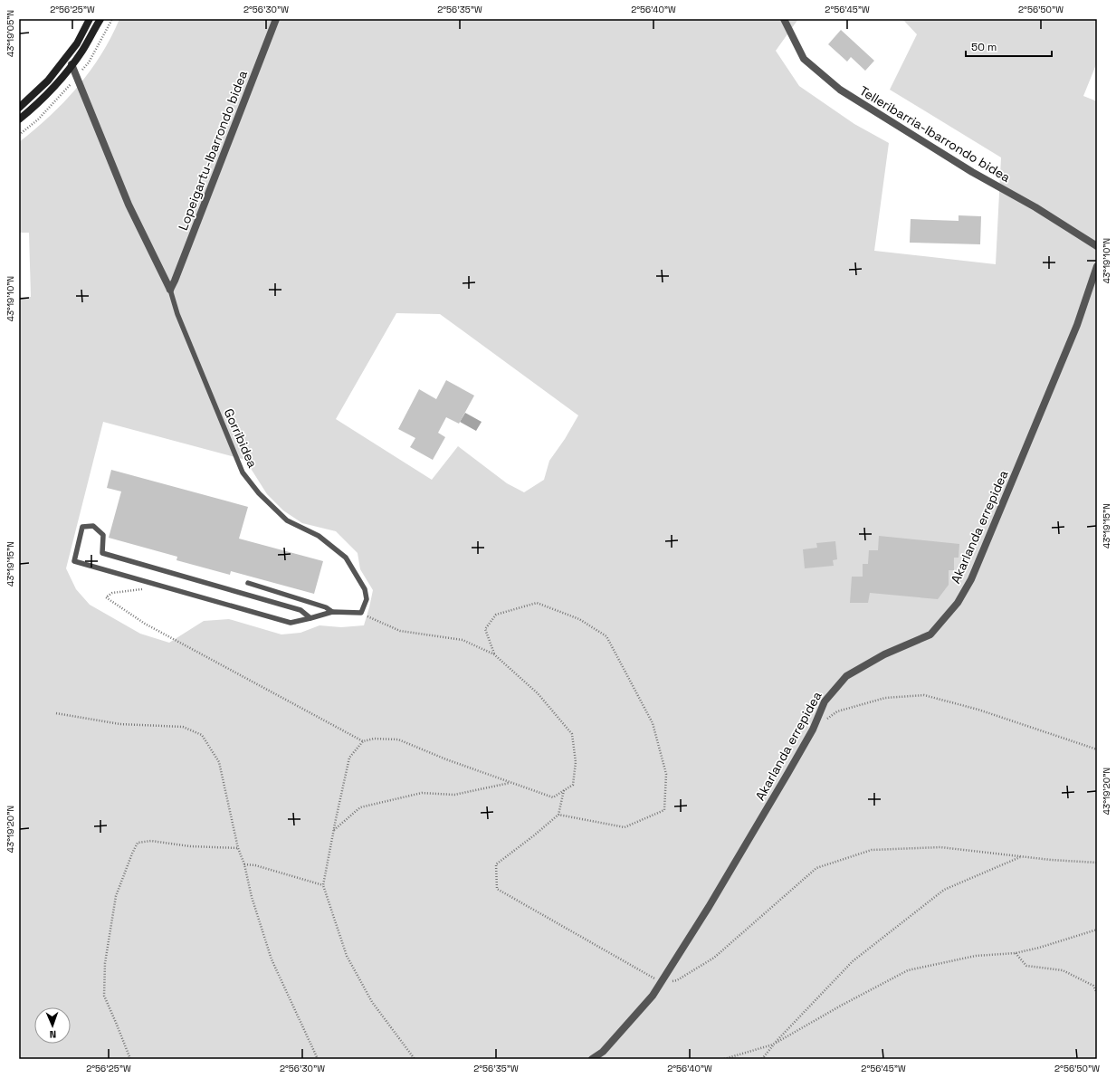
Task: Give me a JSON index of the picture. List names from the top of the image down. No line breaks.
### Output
{"streets":{"street":["Telleribarria-Ibarrondo bidea","Lopeigartu-Ibarrondo bidea","Akarlanda errepidea"],"lane":["Gorribidea"]},"crossings":[["Lopeigartu-Ibarrondo bidea","Gorribidea"]],"scale_bar":"50 m","north":"bottom","coordinates":["2°56'25\"W","2°56'30\"W","2°56'35\"W","2°56'40\"W","2°56'45\"W","2°56'50\"W","43°19'05\"N","43°19'10\"N","43°19'15\"N","43°19'20\"N"]}
